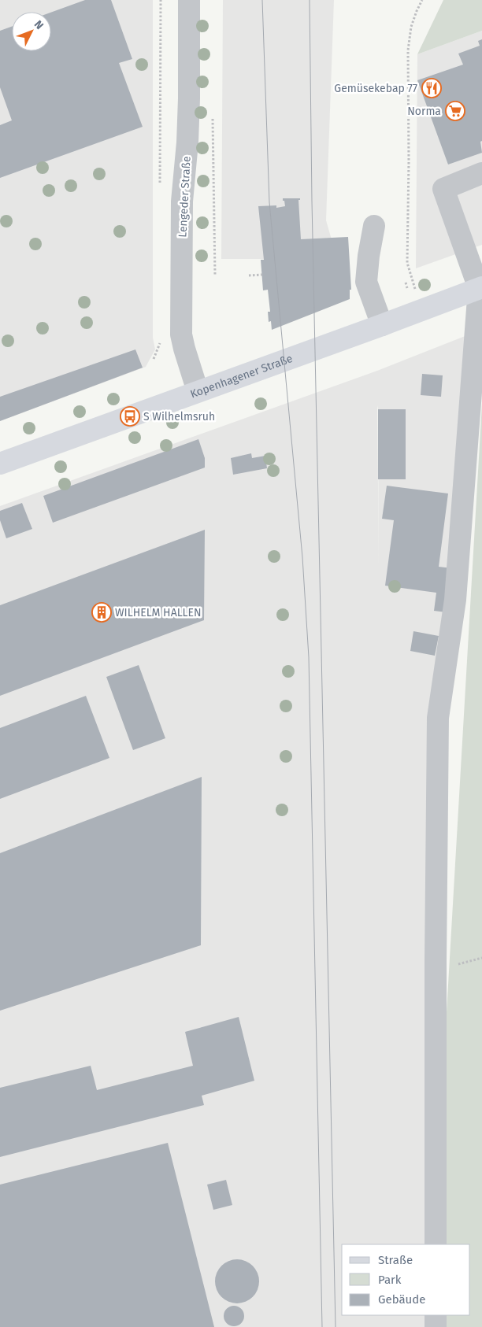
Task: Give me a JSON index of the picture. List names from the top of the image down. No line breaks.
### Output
{"streets":{"main road":["Kopenhagener Straße"],"street":["Lengeder Straße"]},"crossings":[["Lengeder Straße","Kopenhagener Straße"]],"places":{"restaurant":["Gemüsekebap 77"],"supermarket":["Norma"],"bus stop":["S Wilhelmsruh"],"building":["WILHELM HALLEN"]},"legend":["Straße","Park","Gebäude"],"north":"top right"}
